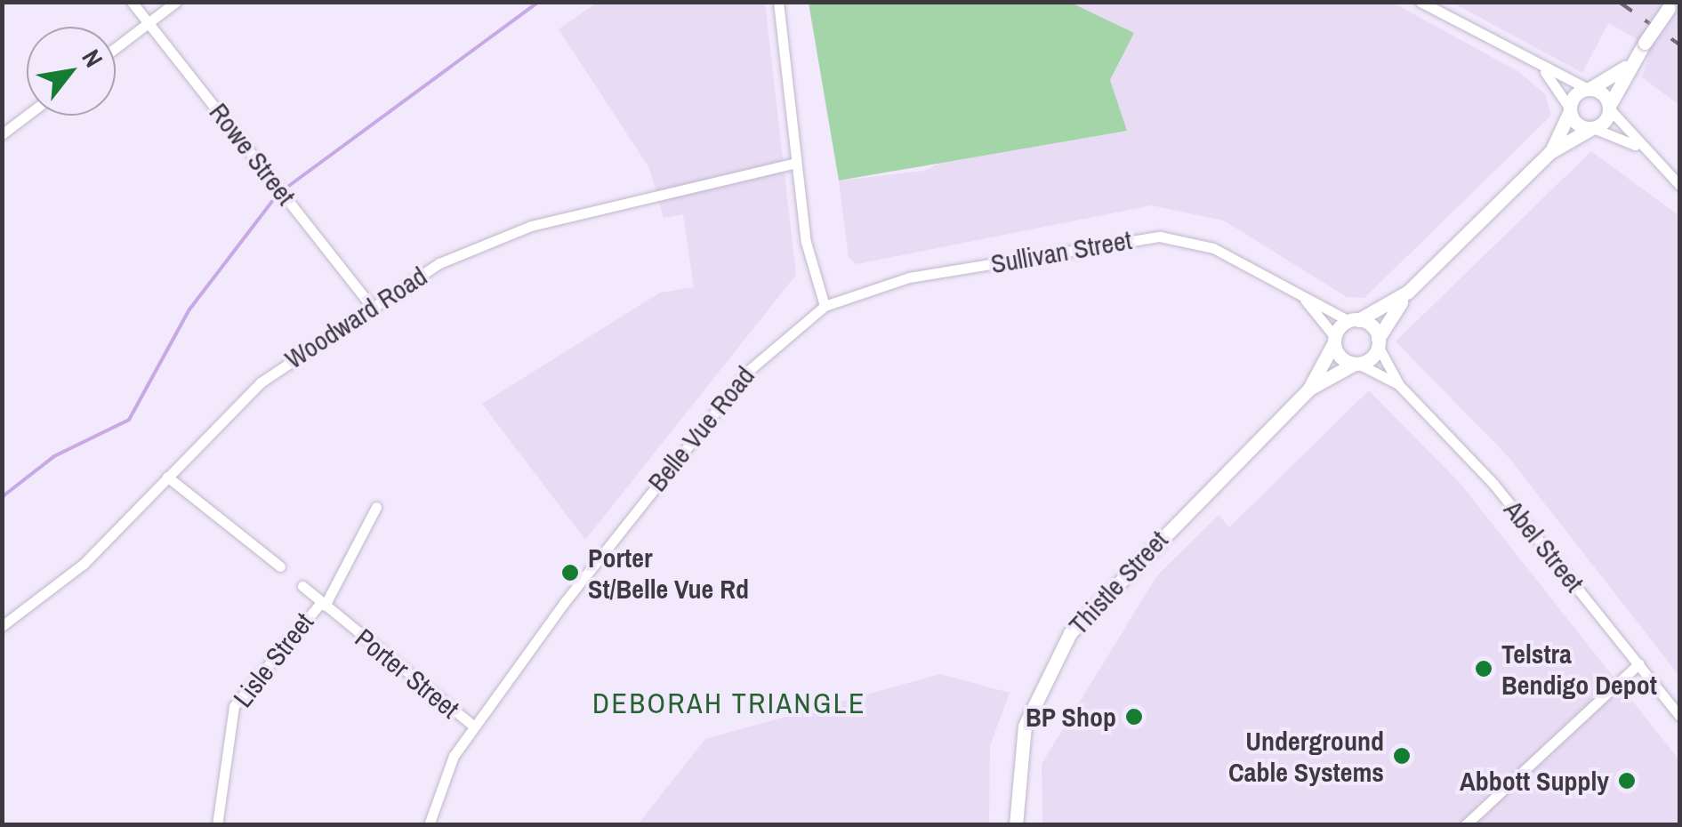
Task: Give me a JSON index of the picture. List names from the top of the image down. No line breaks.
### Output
{"streets":{"street":["Rowe Street","Sullivan Street","Woodward Road","Belle Vue Road","Abel Street","Thistle Street","Lisle Street","Porter Street"]},"crossings":[["Rowe Street","Woodward Road"],["Sullivan Street","Belle Vue Road"],["Sullivan Street","Thistle Street"],["Belle Vue Road","Porter Street"],["Abel Street","Thistle Street"],["Lisle Street","Porter Street"]],"districts":["DEBORAH TRIANGLE"],"places":["Porter St/Belle Vue Rd","Telstra Bendigo Depot","BP Shop","Underground Cable Systems","Abbott Supply"],"north":"top right"}
